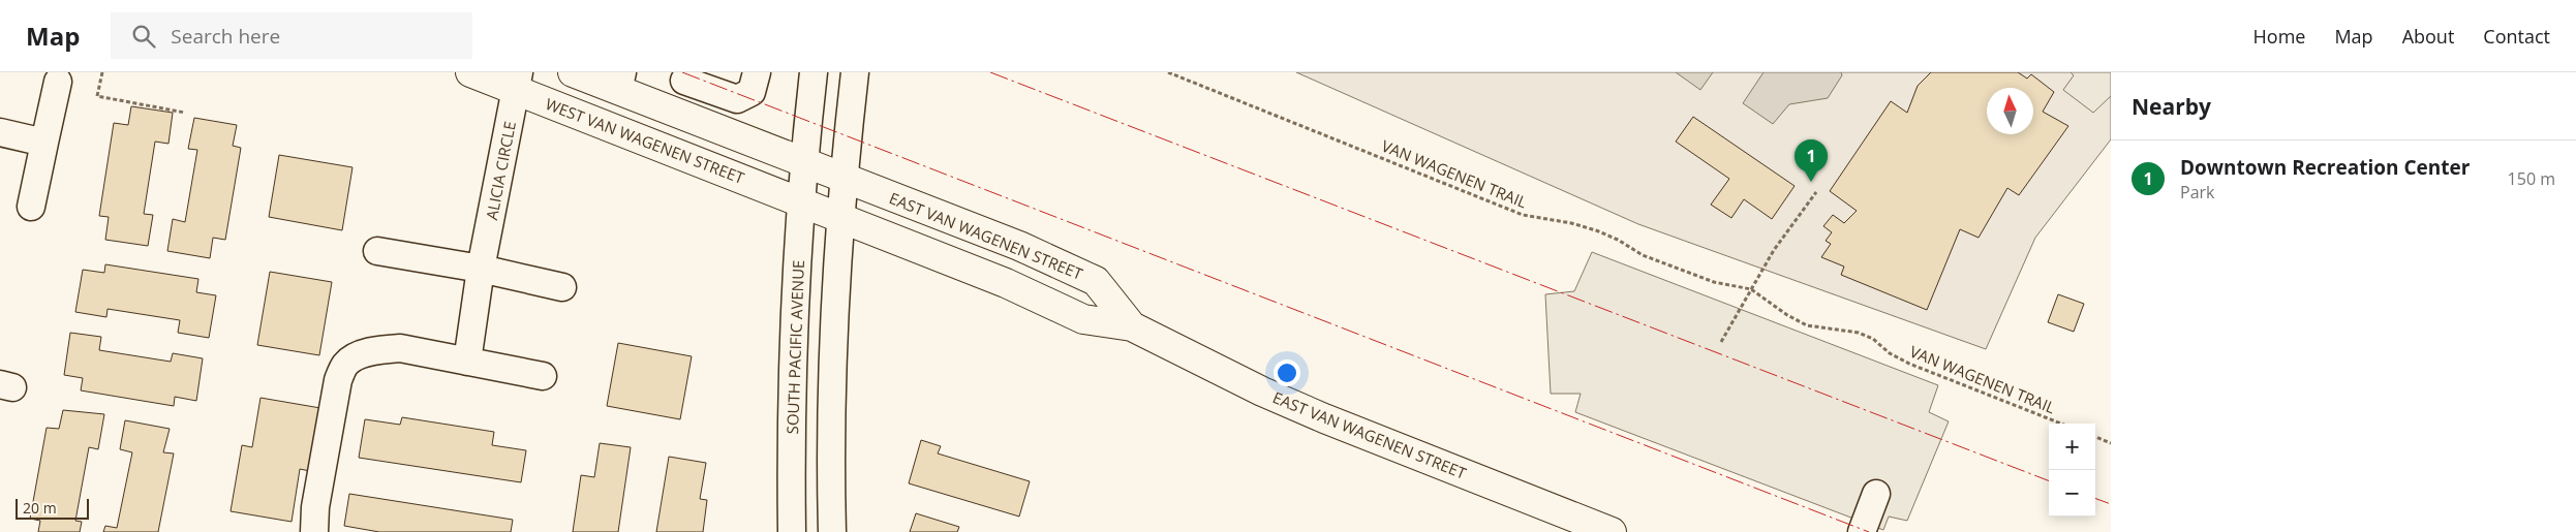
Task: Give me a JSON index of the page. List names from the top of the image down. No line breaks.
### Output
{"streets":{"main road":["WEST VAN WAGENEN STREET","EAST VAN WAGENEN STREET"],"street":["ALICIA CIRCLE","SOUTH PACIFIC AVENUE"],"path":["VAN WAGENEN TRAIL"]},"crossings":[["WEST VAN WAGENEN STREET","ALICIA CIRCLE"],["WEST VAN WAGENEN STREET","EAST VAN WAGENEN STREET"],["WEST VAN WAGENEN STREET","SOUTH PACIFIC AVENUE"],["EAST VAN WAGENEN STREET","SOUTH PACIFIC AVENUE"]],"scale_bar":"20 m","north":"top","page":{"header":"Map","search":"Search here","nav":["Home","Map","About","Contact"],"heading":"Nearby","pins":"1","list":[{"mark":"1","name":"Downtown Recreation Center","note":"Park","value":"150 m"}],"map_buttons":["+","−"],"scale":"20 m"}}
